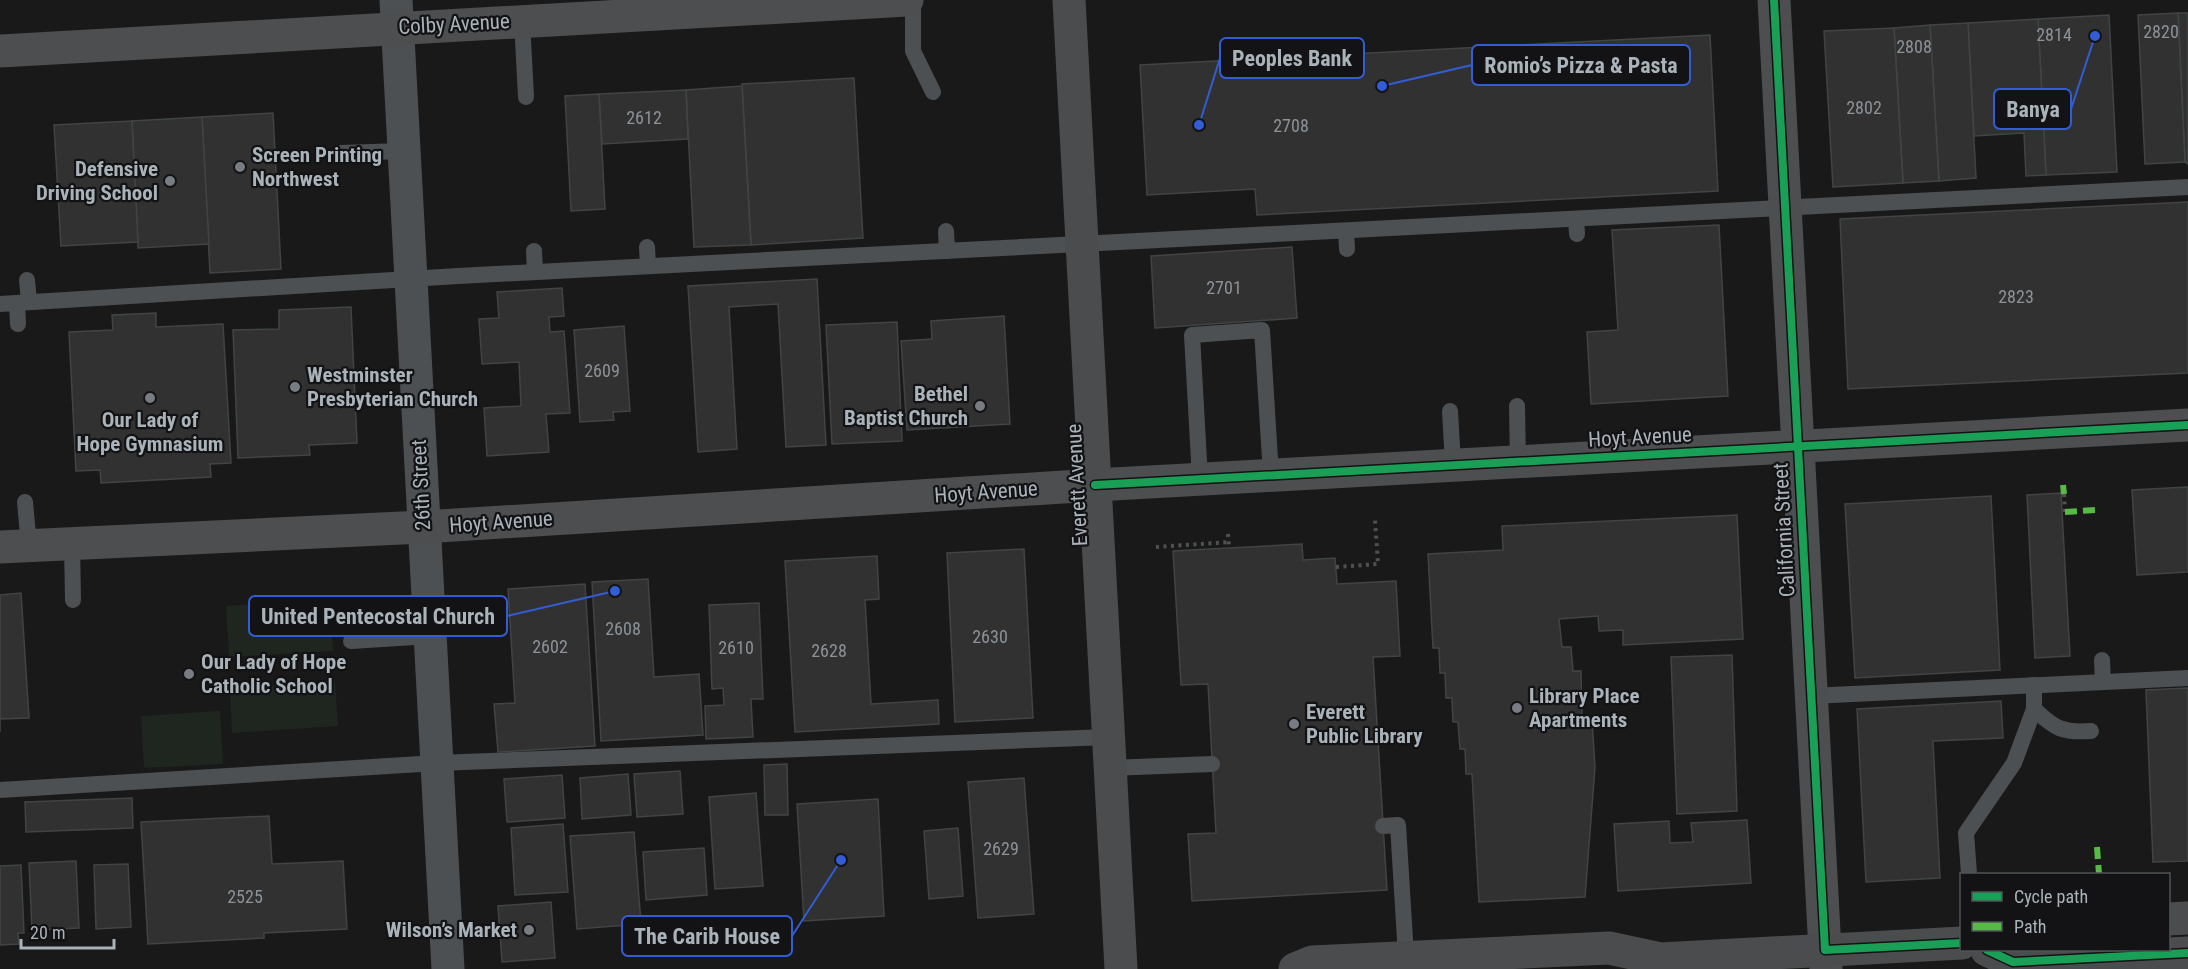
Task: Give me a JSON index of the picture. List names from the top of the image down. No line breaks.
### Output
{"streets":{"main road":["Everett Avenue"],"street":["Colby Avenue","Hoyt Avenue","26th Street","California Street"]},"crossings":[["Colby Avenue","26th Street"],["Hoyt Avenue","26th Street"],["Hoyt Avenue","Everett Avenue"],["Hoyt Avenue","California Street"]],"places":["Banya","Romio’s Pizza & Pasta","Peoples Bank","Screen Printing Northwest","Defensive Driving School","Westminster Presbyterian Church","Our Lady of Hope Gymnasium","Bethel Baptist Church","United Pentecostal Church","Our Lady of Hope Catholic School","Library Place Apartments","Everett Public Library","The Carib House","Wilson’s Market"],"house_numbers":["2820","2814","2808","2802","2612","2708","2701","2823","2609","2608","2630","2602","2610","2628","2629","2525"],"legend":["Cycle path","Path"],"scale_bar":"20 m"}
